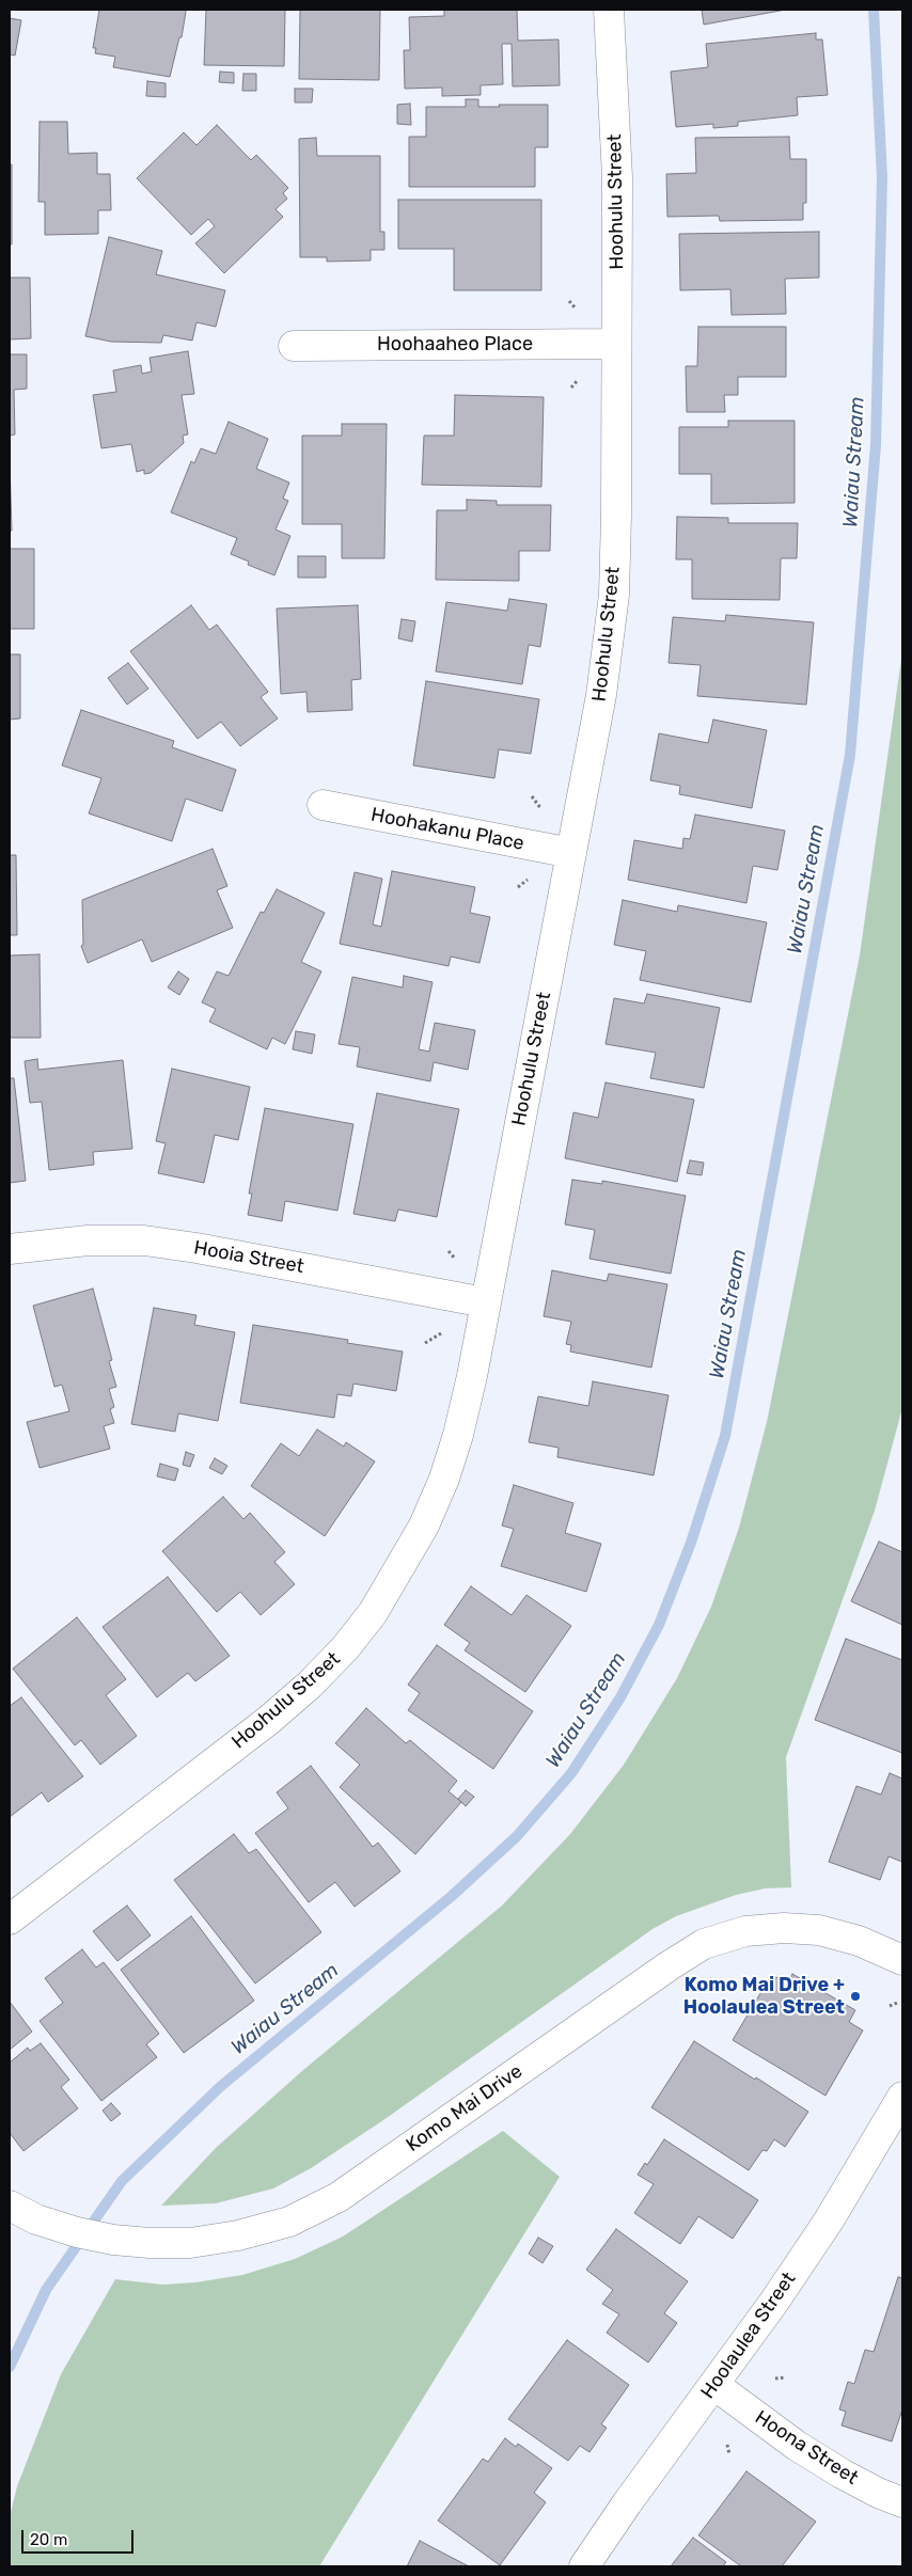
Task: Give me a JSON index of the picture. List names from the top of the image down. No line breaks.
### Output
{"streets":{"street":["Hoohulu Street","Hoohaaheo Place","Hoohakanu Place","Hooia Street","Komo Mai Drive","Hoolaulea Street","Hoona Street"]},"crossings":[["Hoohulu Street","Hoohaaheo Place"],["Hoohulu Street","Hoohakanu Place"],["Hoohulu Street","Hooia Street"],["Hoolaulea Street","Hoona Street"]],"water":["Waiau Stream"],"places":["Komo Mai Drive + Hoolaulea Street"],"scale_bar":"20 m"}
